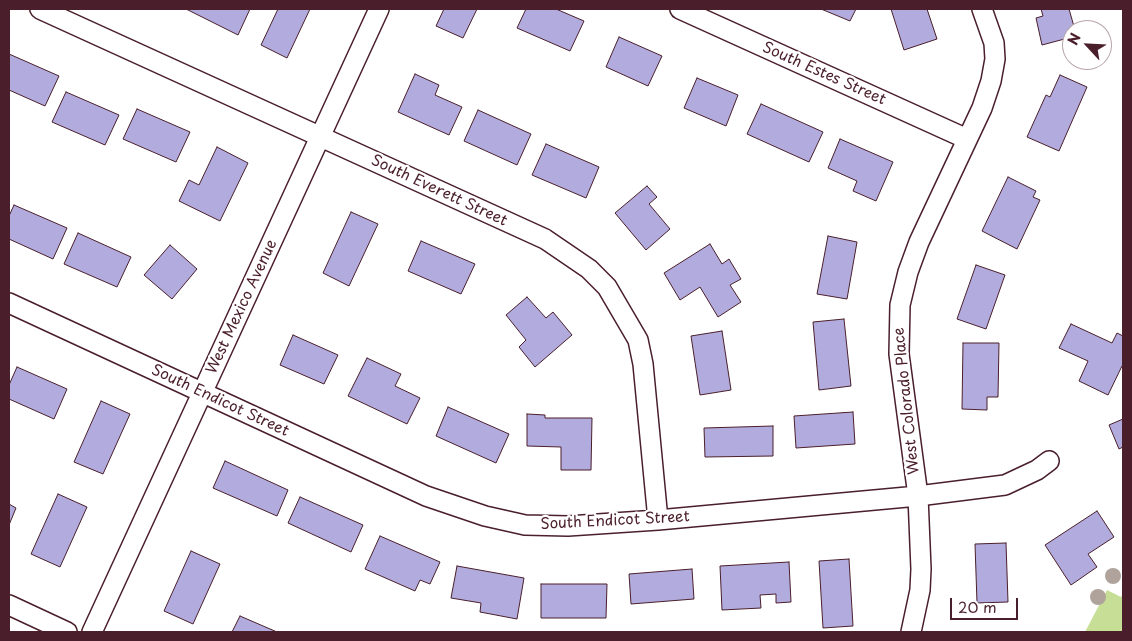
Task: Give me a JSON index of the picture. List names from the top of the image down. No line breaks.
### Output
{"streets":{"street":["South Estes Street","South Everett Street","West Mexico Avenue","South Endicot Street","West Colorado Place"]},"crossings":[["South Estes Street","West Colorado Place"],["South Everett Street","West Mexico Avenue"],["South Everett Street","South Endicot Street"],["West Mexico Avenue","South Endicot Street"],["South Endicot Street","West Colorado Place"]],"scale_bar":"20 m","north":"top left"}
